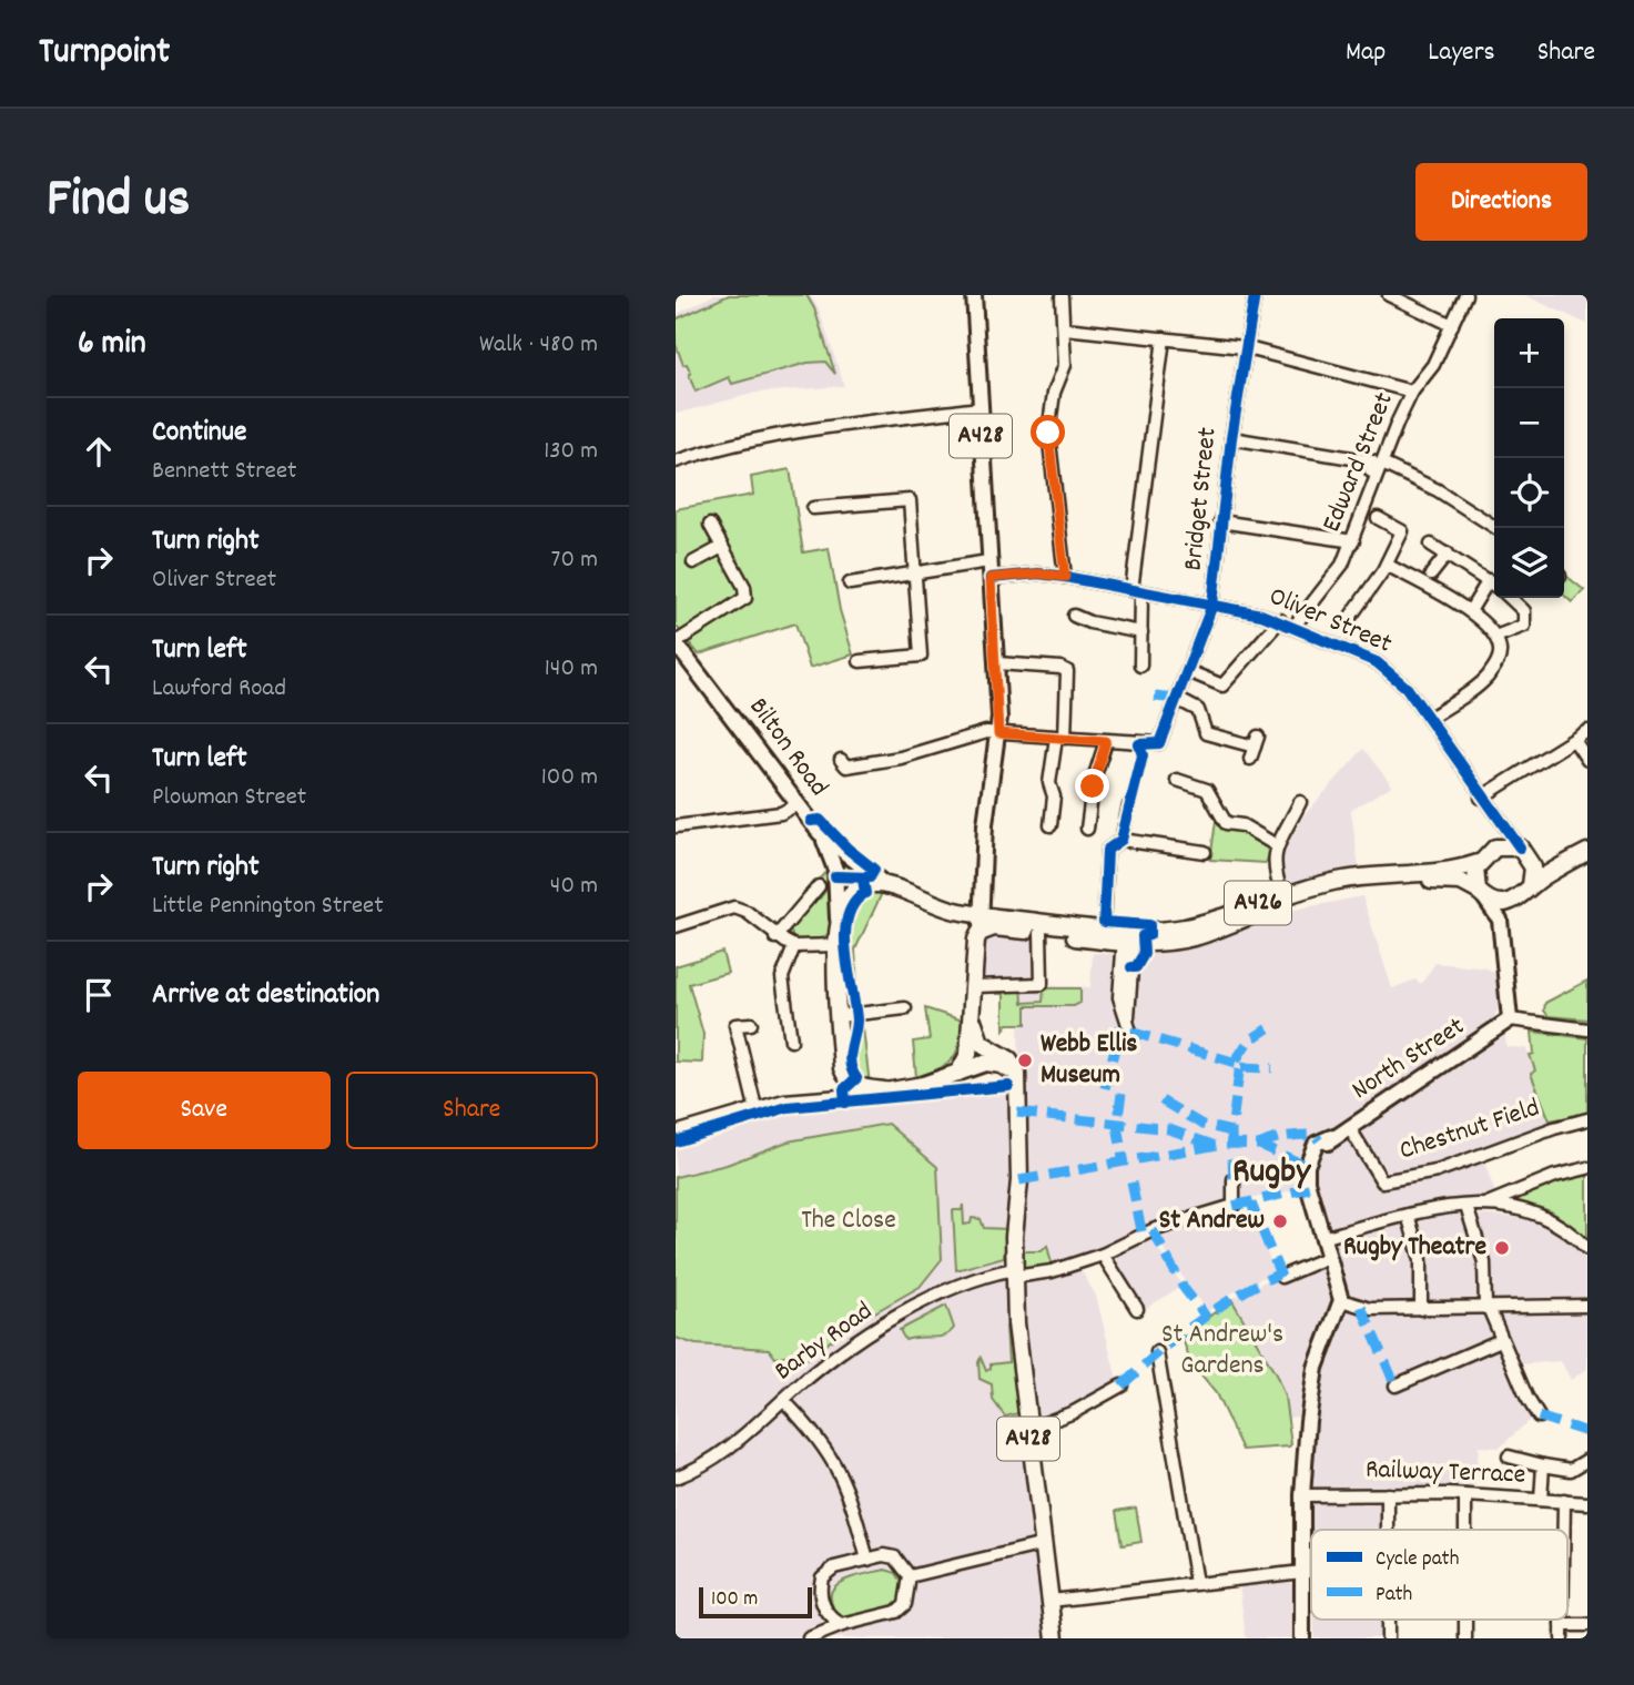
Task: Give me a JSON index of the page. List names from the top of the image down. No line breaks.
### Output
{"streets":{"highway":["A428","Bilton Road","A426"],"main road":["North Street"],"street":["Edward Street","Bridget Street","Oliver Street","Chestnut Field","Barby Road","Railway Terrace"]},"crossings":[["A428","Oliver Street"],["A428","Bilton Road"],["A428","A426"],["A428","Barby Road"],["Edward Street","Oliver Street"],["Bridget Street","Oliver Street"],["Oliver Street","A426"],["Bilton Road","A426"],["North Street","Chestnut Field"]],"districts":["Rugby"],"parks":["The Close","St Andrew's Gardens"],"places":["Webb Ellis Museum","St Andrew","Rugby Theatre"],"legend":["Cycle path","Path"],"scale_bar":"100 m","page":{"header":"Turnpoint","nav":["Map","Layers","Share"],"title":"Find us","buttons":["Directions",["Save","Share"]],"heading":["6 min","Walk · 480 m"],"map_buttons":["+","−"],"list":[["Continue","Bennett Street","130 m"],["Turn right","Oliver Street","70 m"],["Turn left","Lawford Road","140 m"],["Turn left","Plowman Street","100 m"],["Turn right","Little Pennington Street","40 m"],"Arrive at destination"],"scale":"100 m"}}
